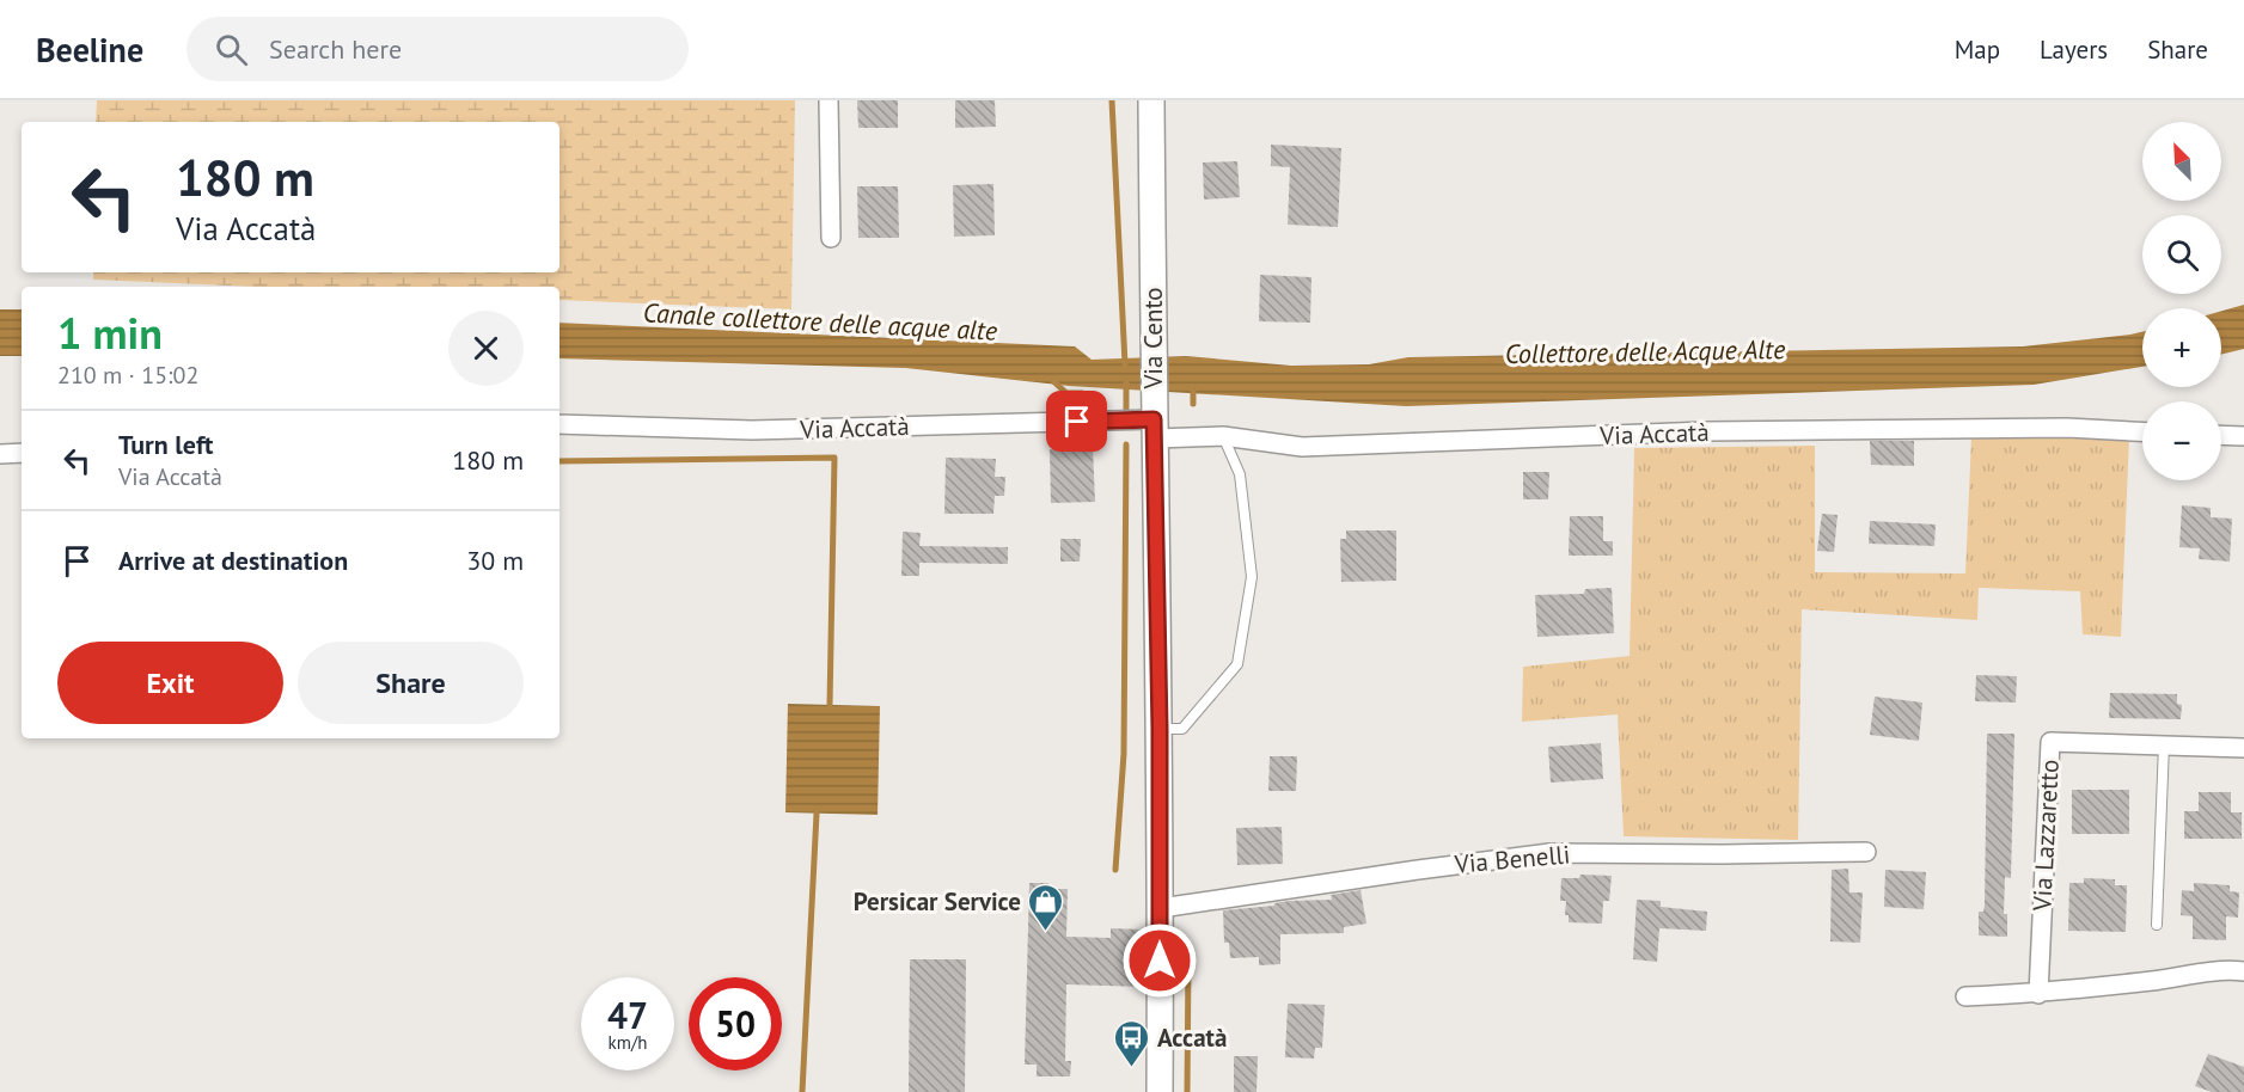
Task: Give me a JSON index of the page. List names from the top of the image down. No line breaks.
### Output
{"streets":{"main road":["Via Cento"],"street":["Via Accatà","Via Lazzaretto","Via Benelli"]},"crossings":[["Via Cento","Via Accatà"],["Via Cento","Via Benelli"]],"water":["Canale collettore delle acque alte","Collettore delle Acque Alte"],"places":{"shop":["Persicar Service"],"bus stop":["Accatà"]},"north":"top left","page":{"header":"Beeline","search":"Search here","nav":["Map","Layers","Share"],"map_buttons":["+","−"],"turn":["180 m","Via Accatà"],"heading":["1 min","210 m · 15:02"],"list":[{"name":"Turn left","note":"Via Accatà","value":"180 m"},{"name":"Arrive at destination","value":"30 m"}],"buttons":["Exit","Share"],"speed":"47 km/h","limit":"50"}}
